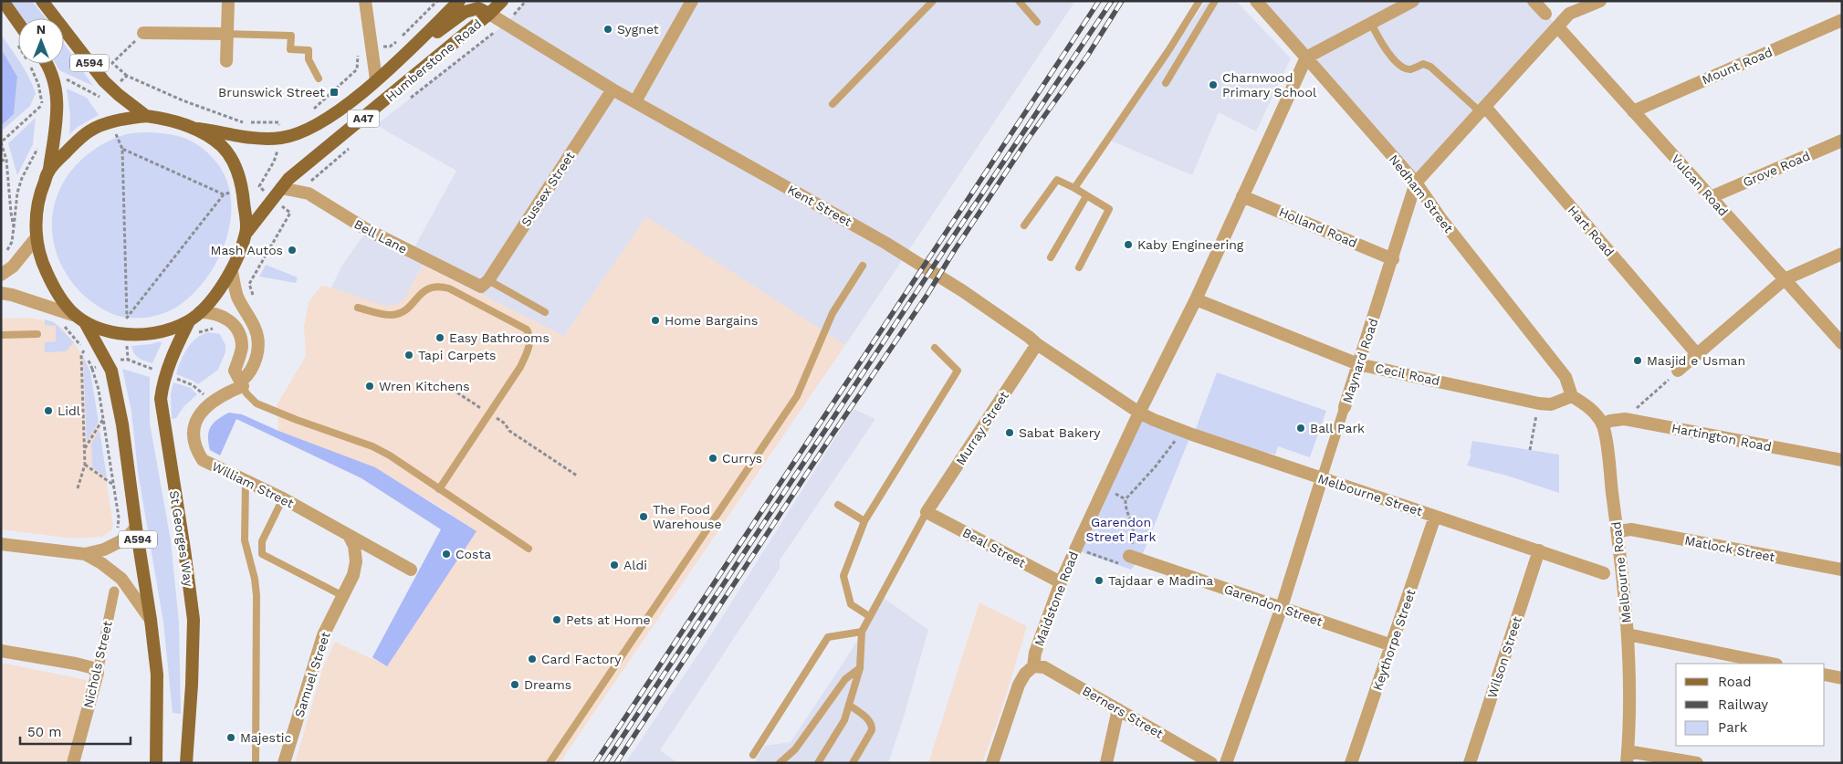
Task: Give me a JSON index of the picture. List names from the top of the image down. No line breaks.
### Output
{"streets":{"main road":["Humberstone Road","A594","A47","St Georges Way"],"street":["Mount Road","Grove Road","Vulcan Road","Sussex Street","Nedham Street","Kent Street","Holland Road","Hart Road","Bell Lane","Maynard Road","Cecil Road","Murray Street","Hartington Road","William Street","Melbourne Street","Beal Street","Matlock Street","Melbourne Road","Maidstone Road","Garendon Street","Keythorpe Street","Wilson Street","Nichols Street","Samuel Street","Berners Street"]},"crossings":[["Humberstone Road","A47"],["Humberstone Road","Kent Street"],["Humberstone Road","Bell Lane"],["Mount Road","Vulcan Road"],["A47","Kent Street"],["Grove Road","Vulcan Road"],["Vulcan Road","Maynard Road"],["Sussex Street","Kent Street"],["Sussex Street","Bell Lane"],["Nedham Street","Maynard Road"],["Nedham Street","Cecil Road"],["Nedham Street","Melbourne Road"],["Nedham Street","Maidstone Road"],["Kent Street","Murray Street"],["Kent Street","Melbourne Street"],["Kent Street","Maidstone Road"],["Holland Road","Maynard Road"],["Holland Road","Maidstone Road"],["Hart Road","Maynard Road"],["Maynard Road","Cecil Road"],["Maynard Road","Melbourne Street"],["Maynard Road","Garendon Street"],["Cecil Road","Melbourne Road"],["Cecil Road","Maidstone Road"],["Murray Street","Beal Street"],["Hartington Road","Melbourne Road"],["William Street","Samuel Street"],["Melbourne Street","Maidstone Road"],["Melbourne Street","Keythorpe Street"],["Melbourne Street","Wilson Street"],["Beal Street","Maidstone Road"],["Matlock Street","Melbourne Road"],["Maidstone Road","Berners Street"],["Garendon Street","Keythorpe Street"]],"parks":["Garendon Street Park"],"places":{"other":["Sygnet","Charnwood Primary School","Kaby Engineering","Mash Autos","Home Bargains","Easy Bathrooms","Tapi Carpets","Masjid e Usman","Wren Kitchens","Lidl","Ball Park","Sabat Bakery","Currys","The Food Warehouse","Costa","Aldi","Tajdaar e Madina","Pets at Home","Card Factory","Dreams","Majestic"],"transit":["Brunswick Street"]},"legend":["Road","Railway","Park"],"scale_bar":"50 m","north":"top"}
